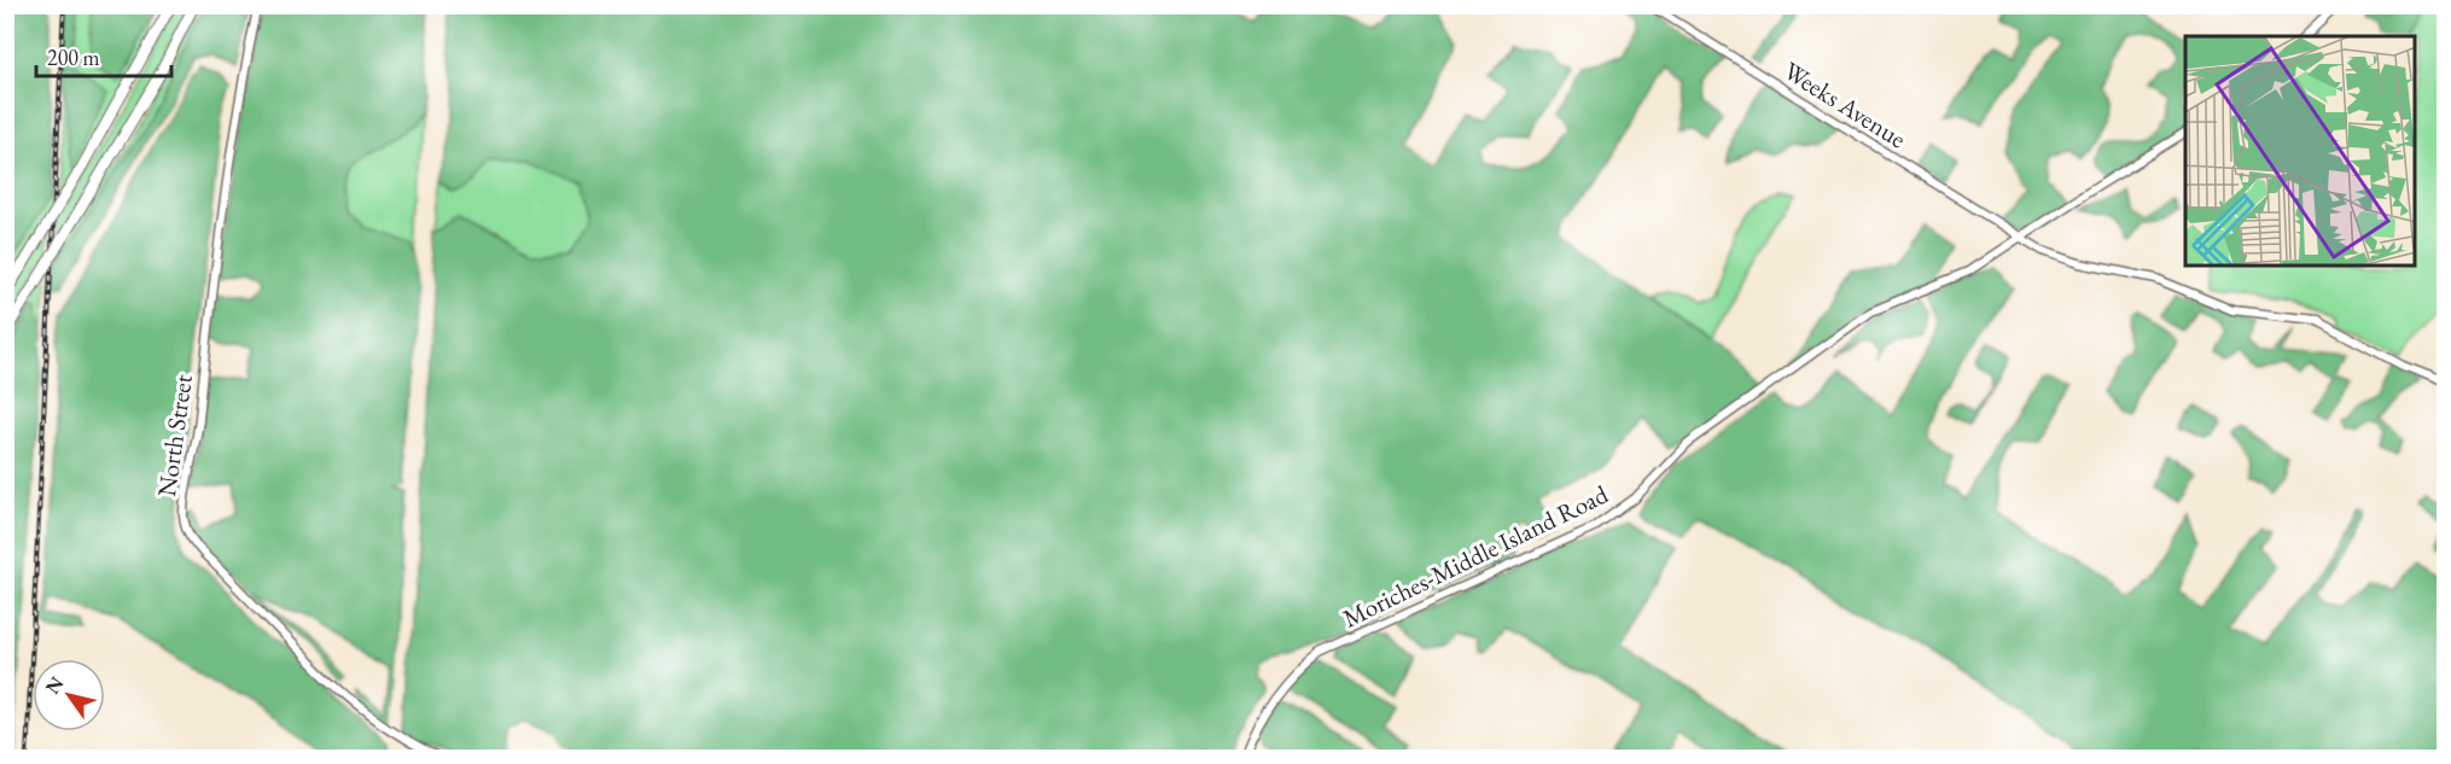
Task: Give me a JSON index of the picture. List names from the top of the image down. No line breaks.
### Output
{"streets":{"street":["Weeks Avenue","North Street","Moriches-Middle Island Road"]},"crossings":[["Weeks Avenue","Moriches-Middle Island Road"]],"scale_bar":"200 m","north":"top left"}
